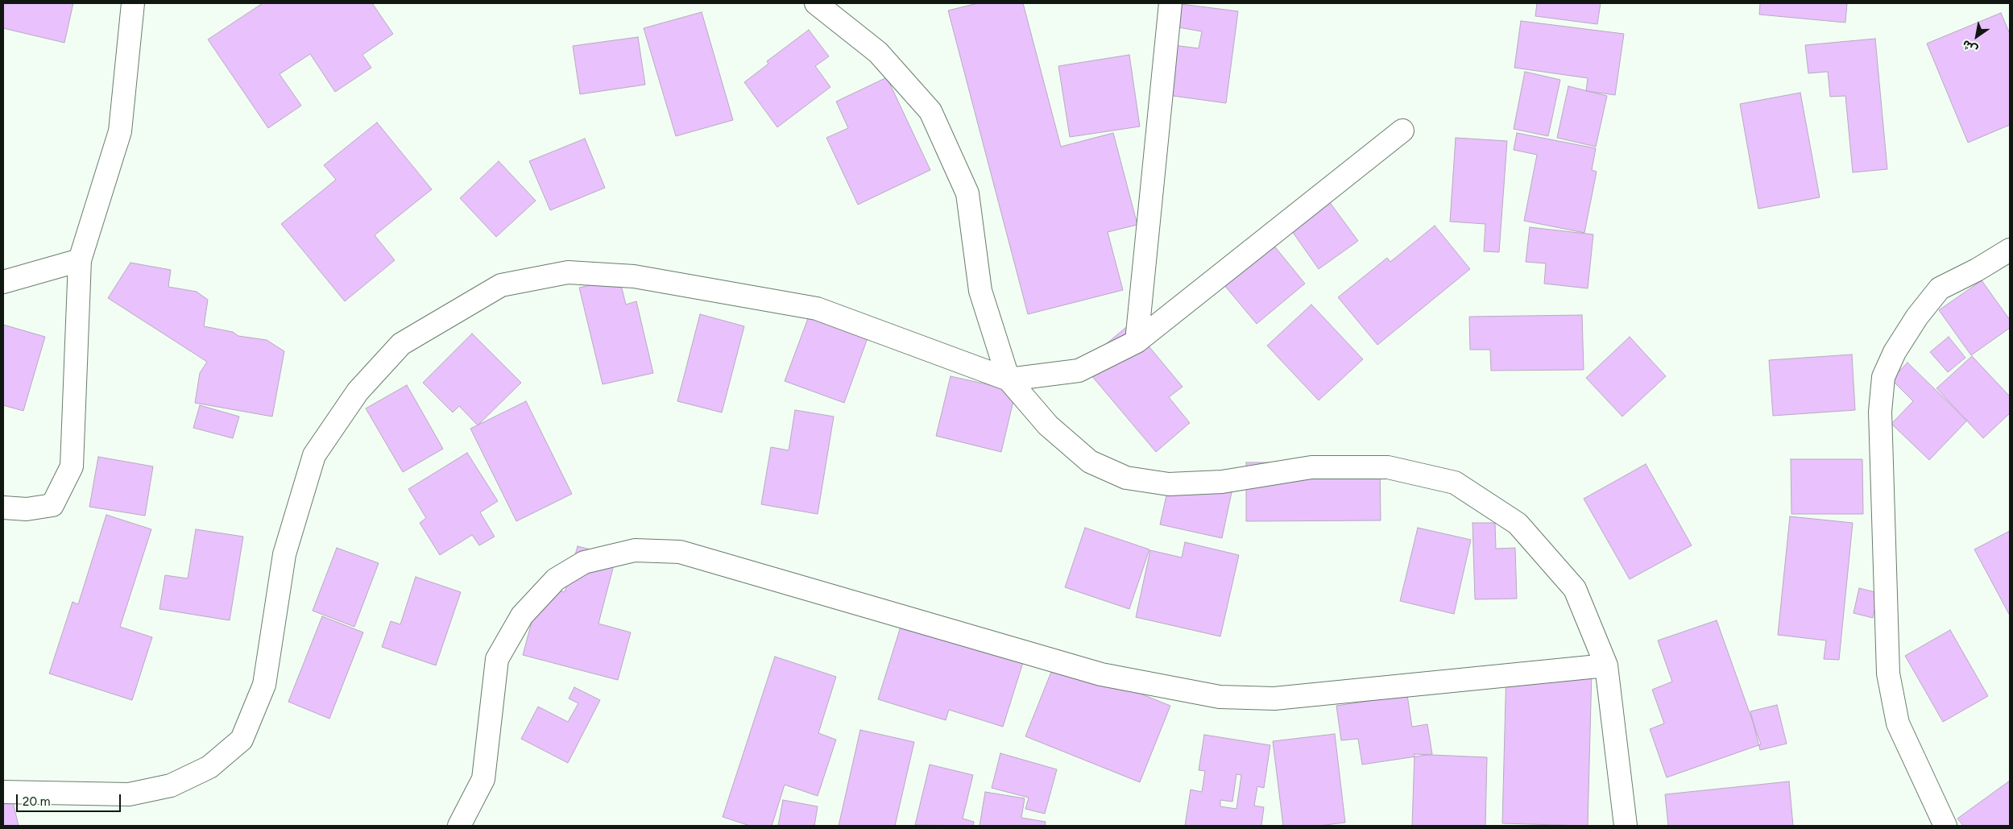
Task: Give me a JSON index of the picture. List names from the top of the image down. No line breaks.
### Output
{"scale_bar":"20 m","north":"bottom left"}
